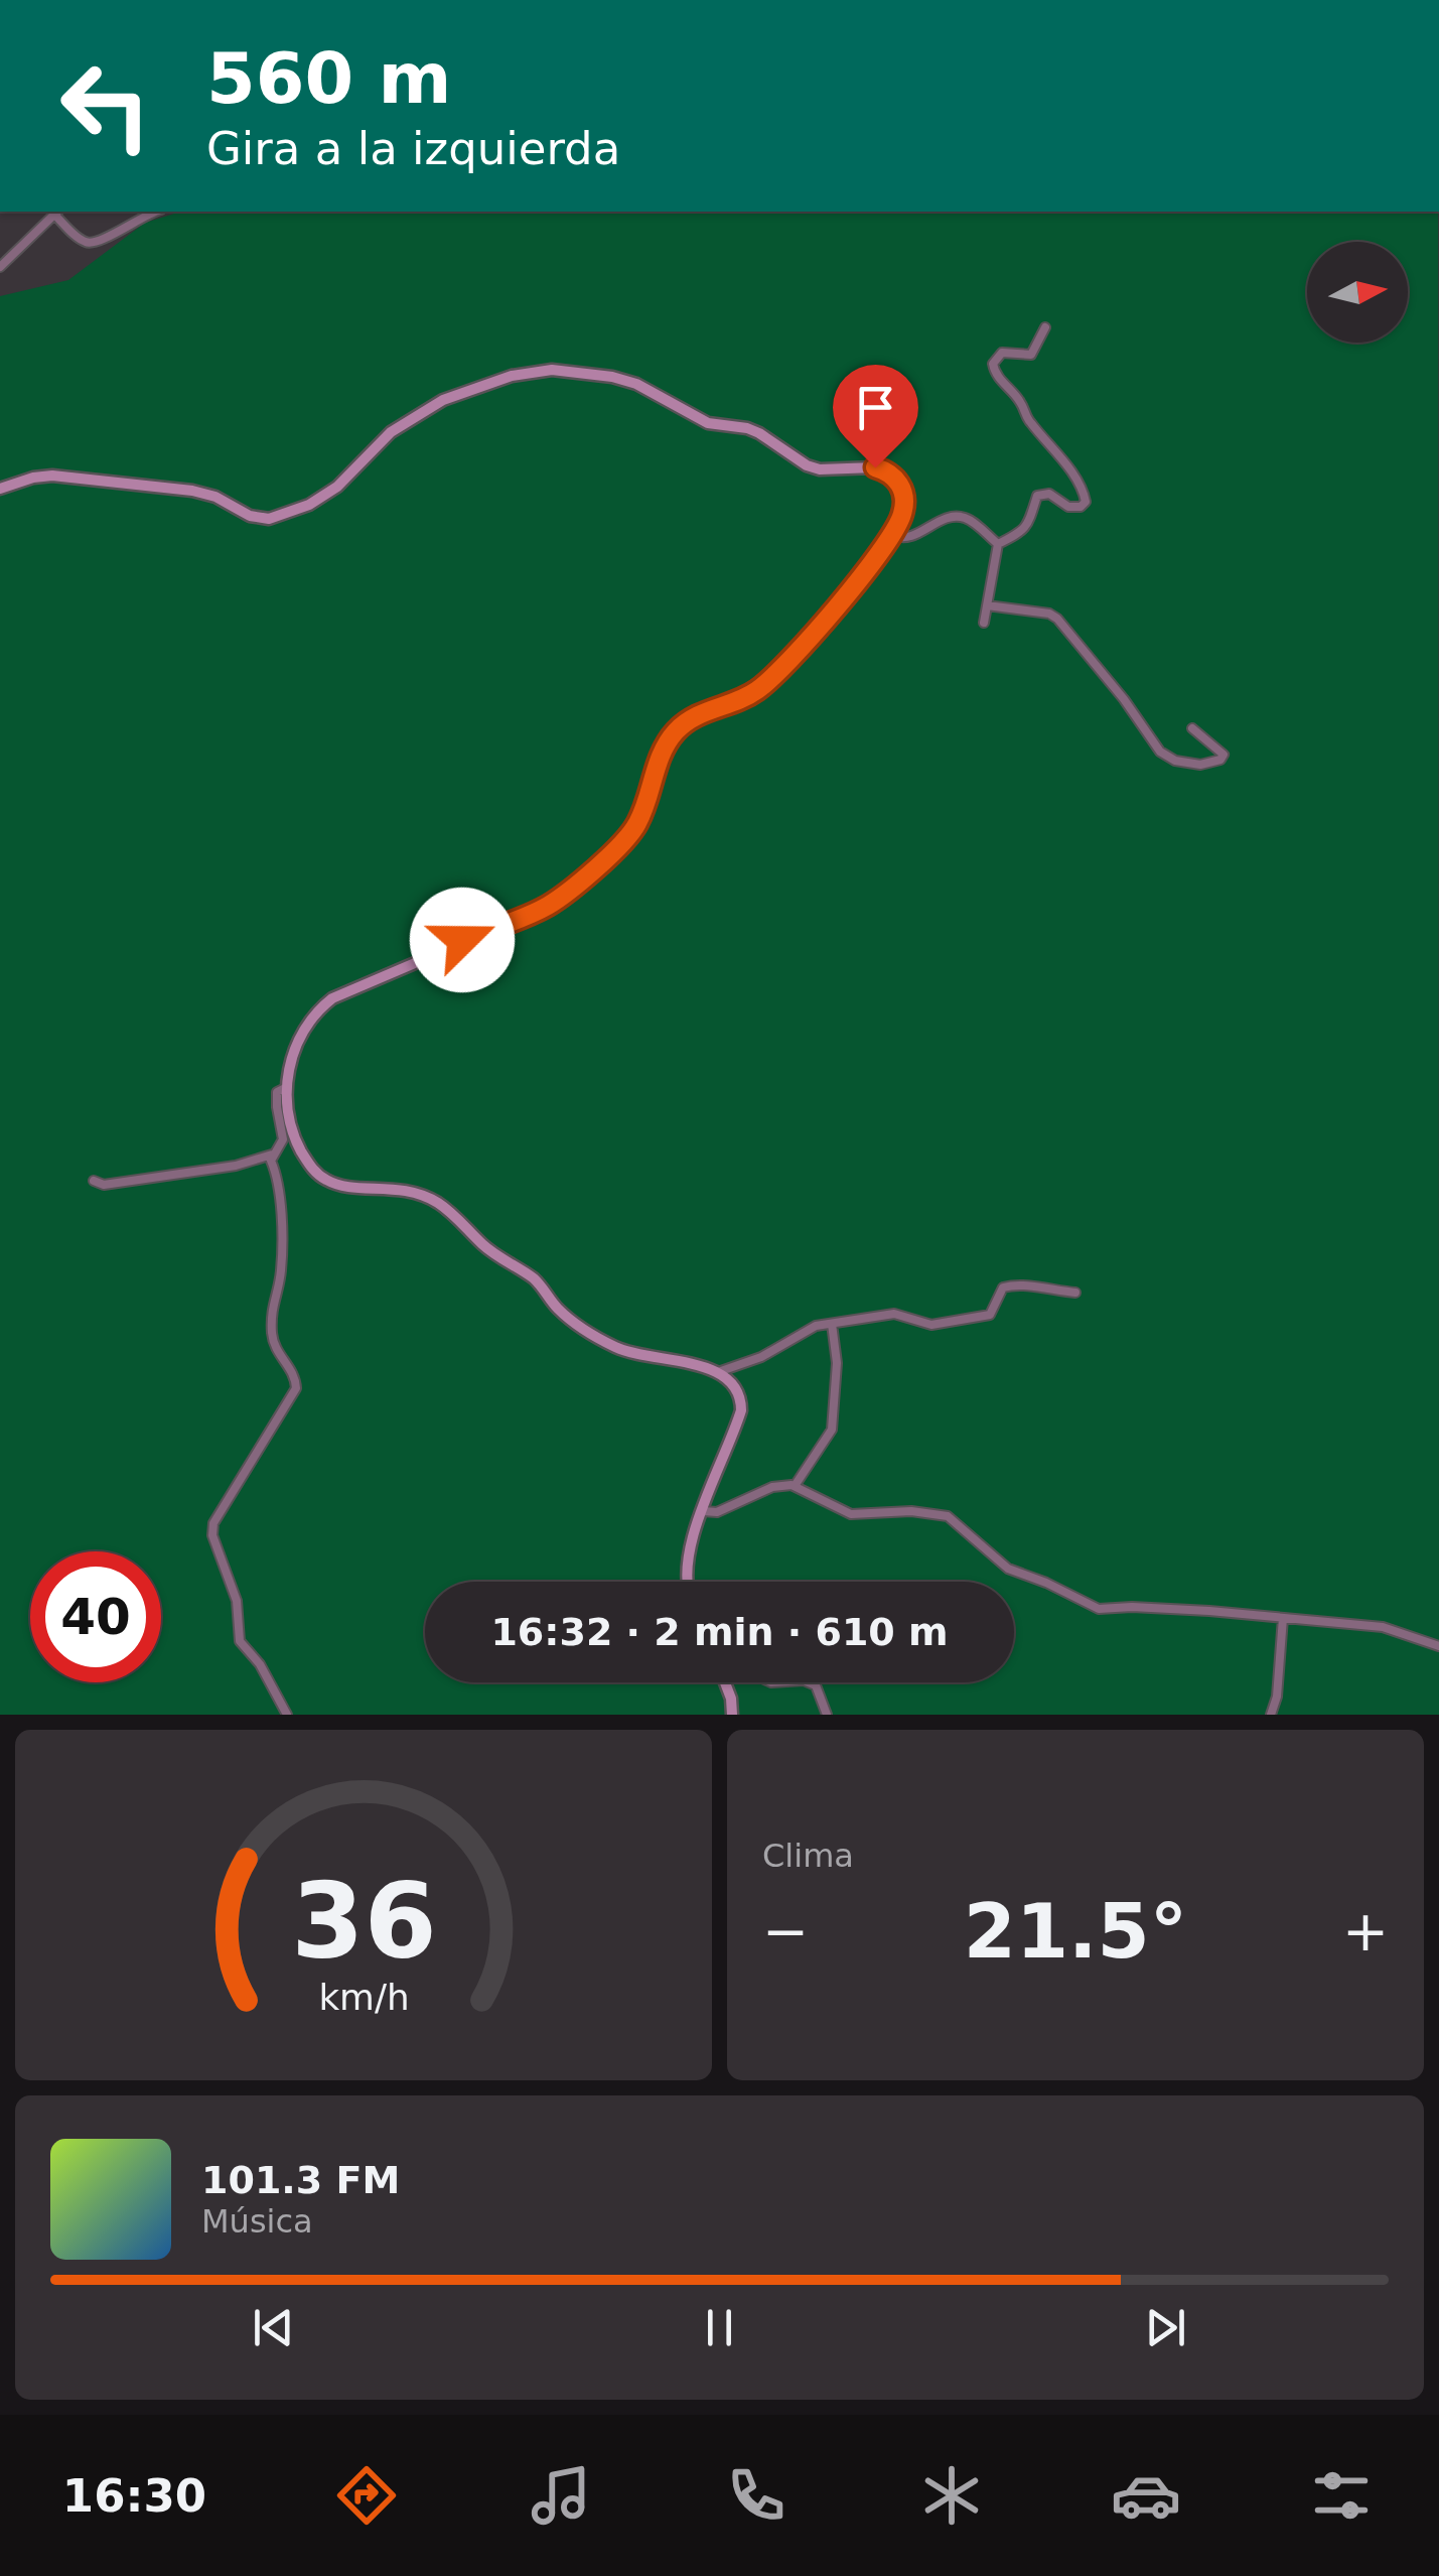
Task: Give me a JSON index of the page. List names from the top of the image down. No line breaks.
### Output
{"north":"right","page":{"turn":["560 m","Gira a la izquierda"],"limit":"40","trip":"16:32 · 2 min · 610 m","tile":"Clima","heat":["−","21.5°","+"],"song":["101.3 FM","Música"],"tabs":"16:30","gauge":["36","km/h"]}}
